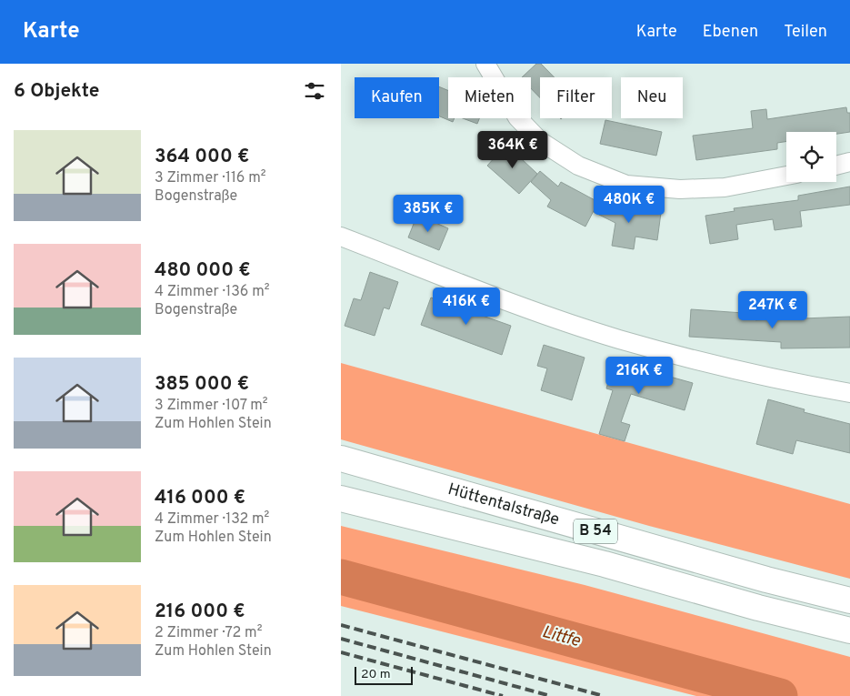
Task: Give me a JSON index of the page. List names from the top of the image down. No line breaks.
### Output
{"streets":{"highway":["Hüttentalstraße","B 54"]},"water":["Littfe"],"scale_bar":"20 m","page":{"header":"Karte","nav":["Karte","Ebenen","Teilen"],"heading":"6 Objekte","chip":["Kaufen","Mieten","Filter","Neu"],"list":[{"name":"364 000 €","note":"3 Zimmer · 116 m² · Bogenstraße"},{"name":"480 000 €","note":"4 Zimmer · 136 m² · Bogenstraße"},{"name":"385 000 €","note":"3 Zimmer · 107 m² · Zum Hohlen Stein"},{"name":"416 000 €","note":"4 Zimmer · 132 m² · Zum Hohlen Stein"},{"name":"216 000 €","note":"2 Zimmer · 72 m² · Zum Hohlen Stein"}],"price":["364K €","480K €","385K €","416K €","247K €","216K €"],"scale":"20 m"}}
